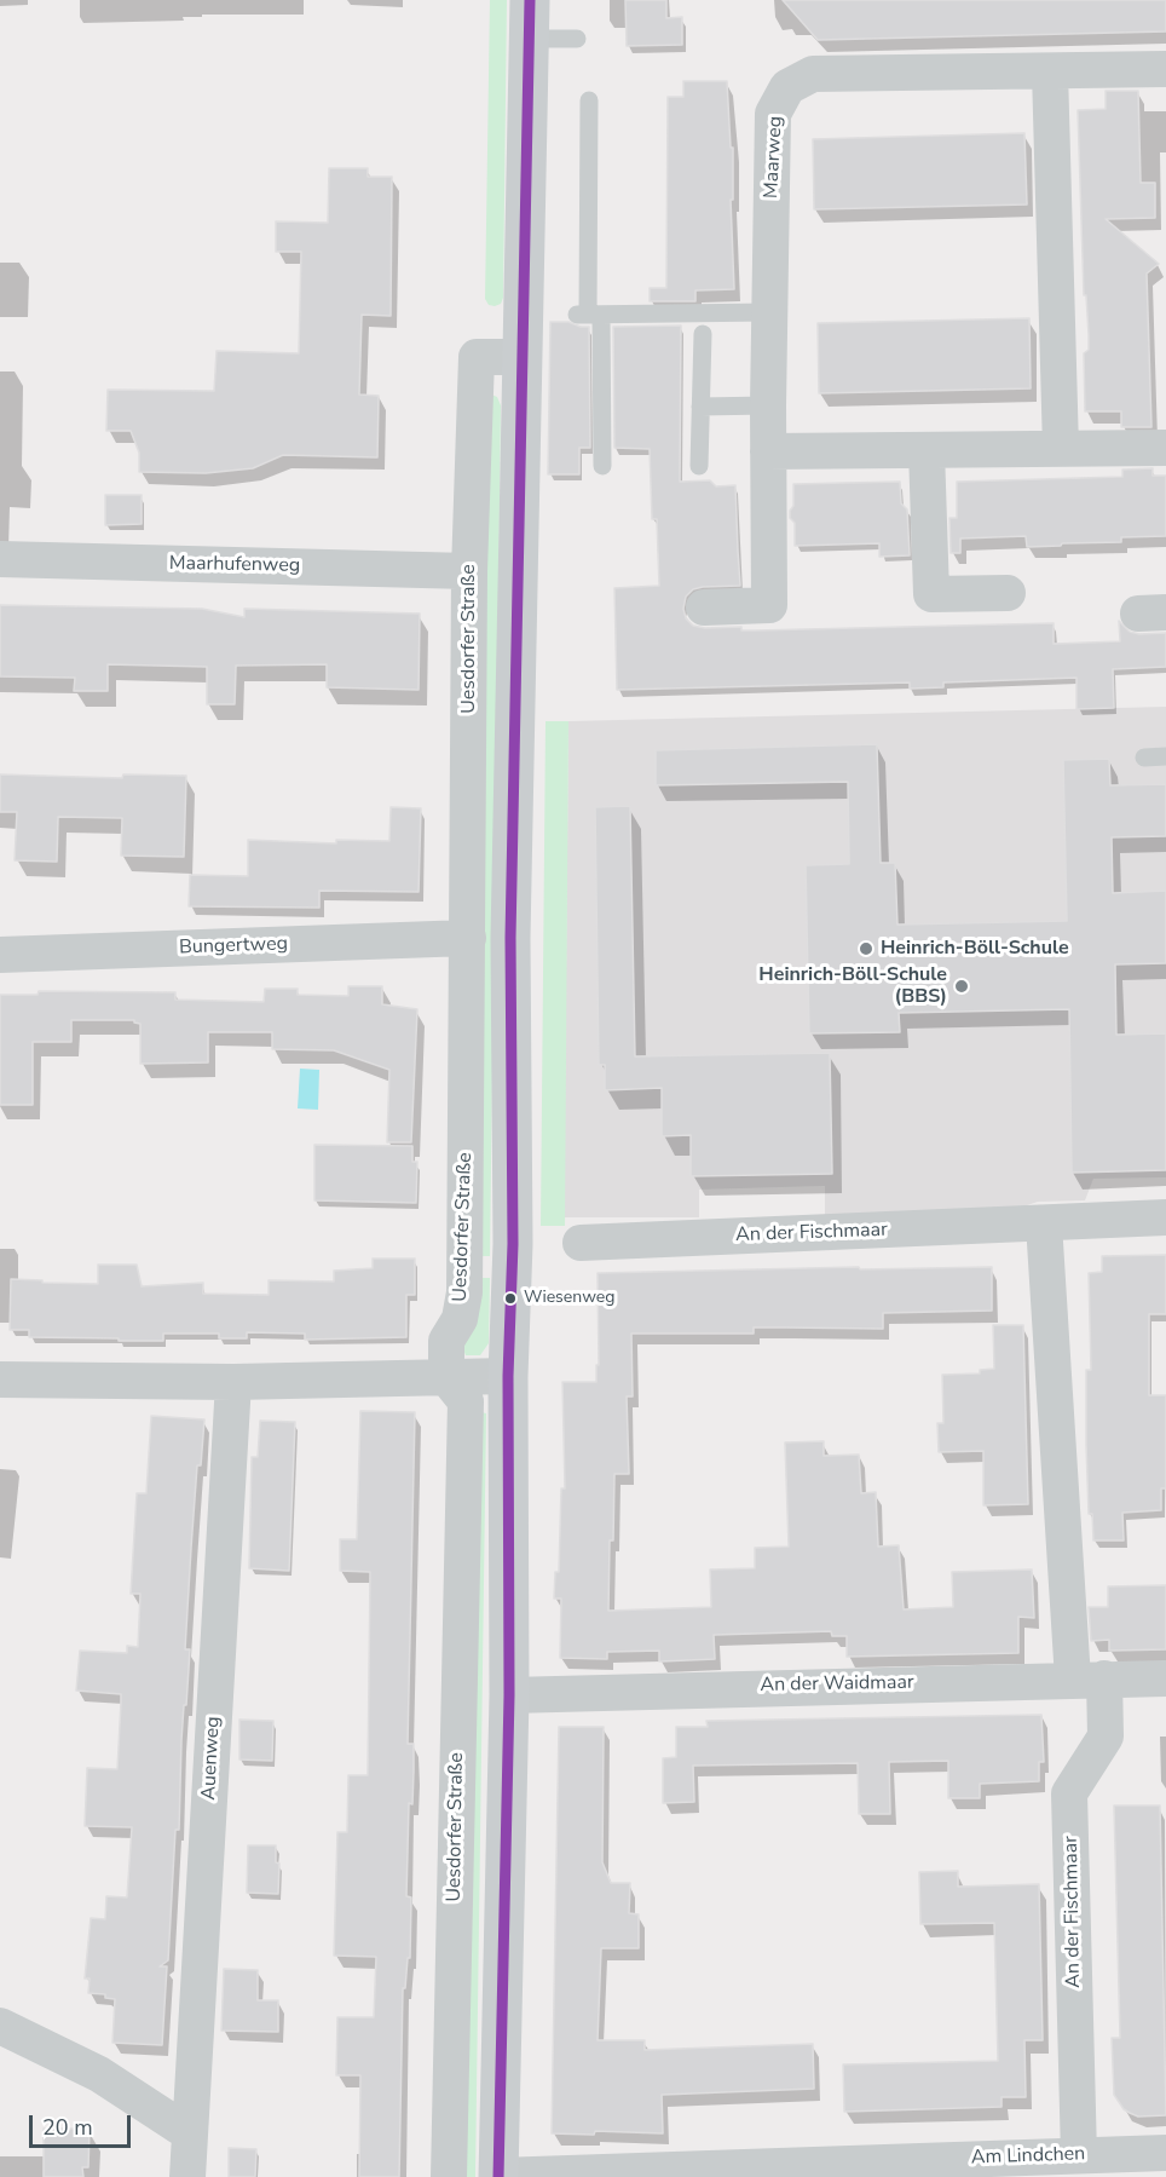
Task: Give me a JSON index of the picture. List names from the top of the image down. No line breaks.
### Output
{"streets":{"street":["Maarweg","Maarhufenweg","Uesdorfer Straße","Bungertweg","An der Fischmaar","An der Waidmaar","Auenweg","Am Lindchen"]},"crossings":[["Maarhufenweg","Uesdorfer Straße"],["Uesdorfer Straße","Bungertweg"],["An der Fischmaar","An der Waidmaar"],["An der Fischmaar","Am Lindchen"]],"places":["Heinrich-Böll-Schule","Heinrich-Böll-Schule (BBS)","Wiesenweg"],"scale_bar":"20 m"}
